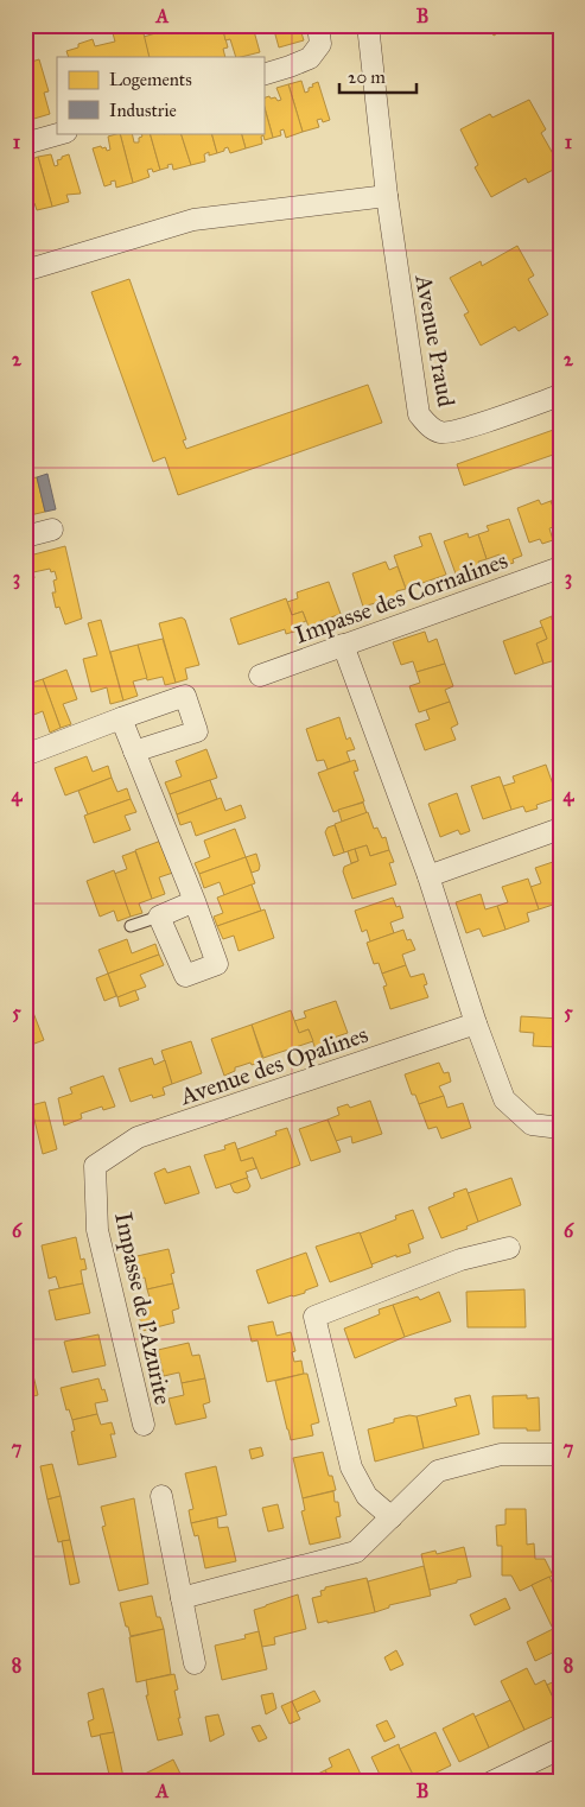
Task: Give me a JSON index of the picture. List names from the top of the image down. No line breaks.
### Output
{"streets":{"street":["Avenue Praud","Impasse des Cornalines","Avenue des Opalines","Impasse de l'Azurite"]},"crossings":[["Avenue des Opalines","Impasse de l'Azurite"]],"legend":["Logements","Industrie"],"scale_bar":"20 m","grid":{"columns":["A","B"],"rows":["1","2","3","4","5","6","7","8"]}}
